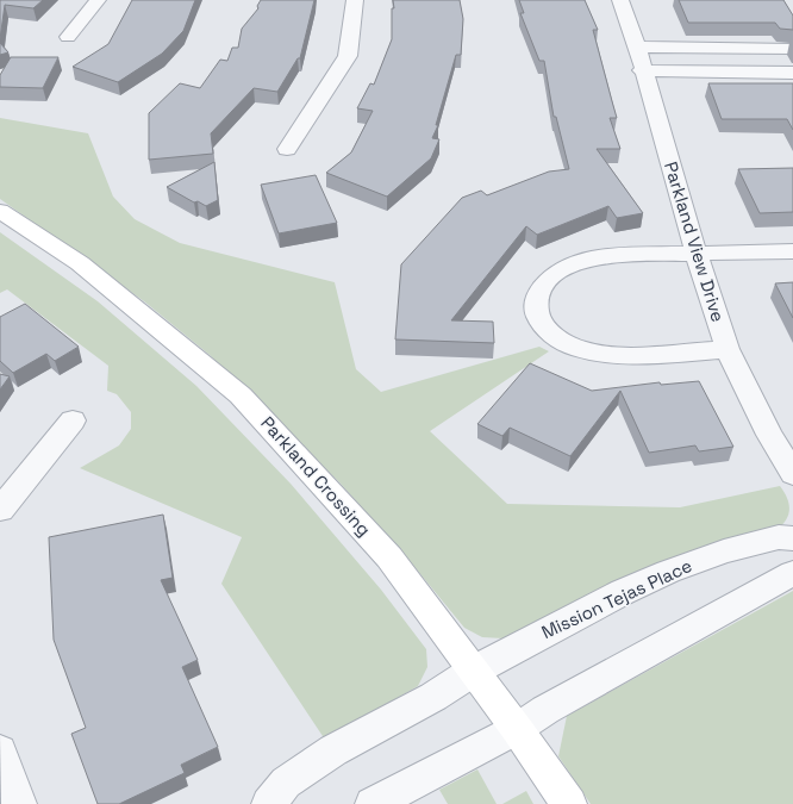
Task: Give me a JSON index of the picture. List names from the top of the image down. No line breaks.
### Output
{"streets":{"street":["Parkland View Drive","Parkland Crossing","Mission Tejas Place"]},"crossings":[["Parkland Crossing","Mission Tejas Place"]]}
